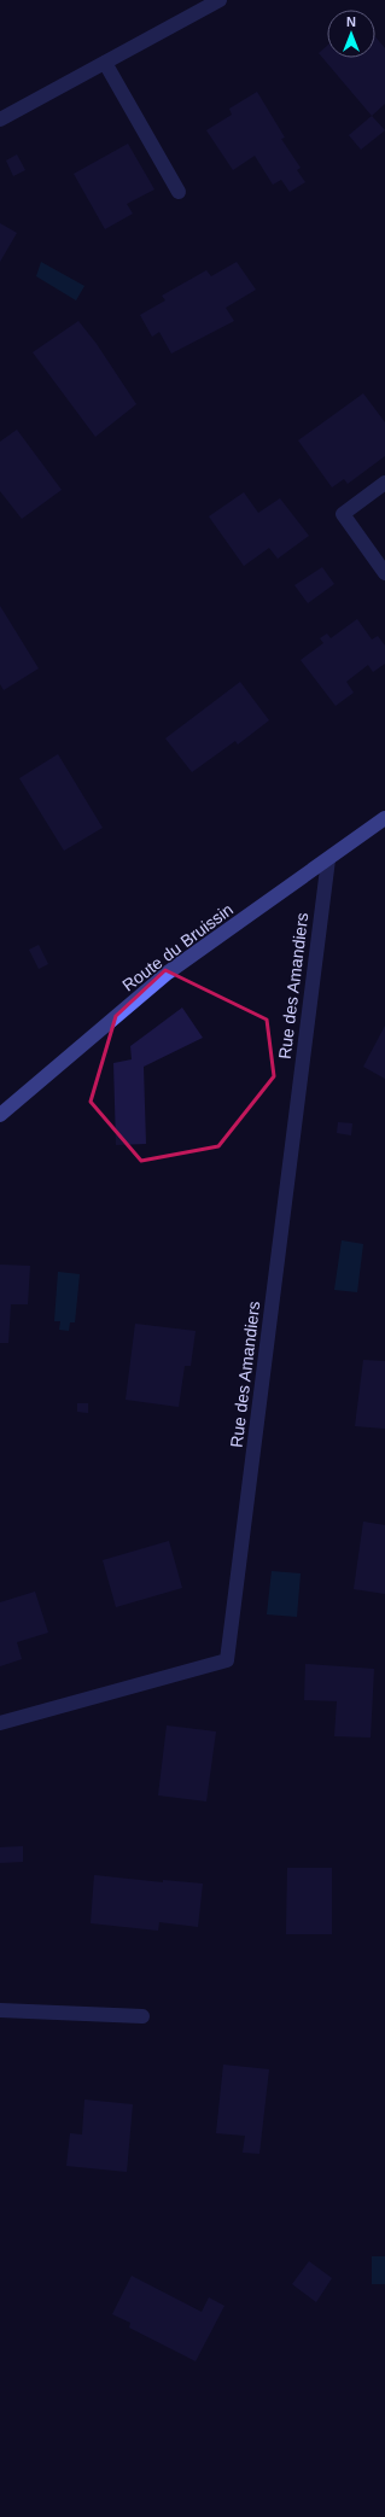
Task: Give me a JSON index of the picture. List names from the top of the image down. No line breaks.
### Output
{"streets":{"street":["Route du Bruissin","Rue des Amandiers"]},"crossings":[["Route du Bruissin","Rue des Amandiers"]],"north":"top"}
